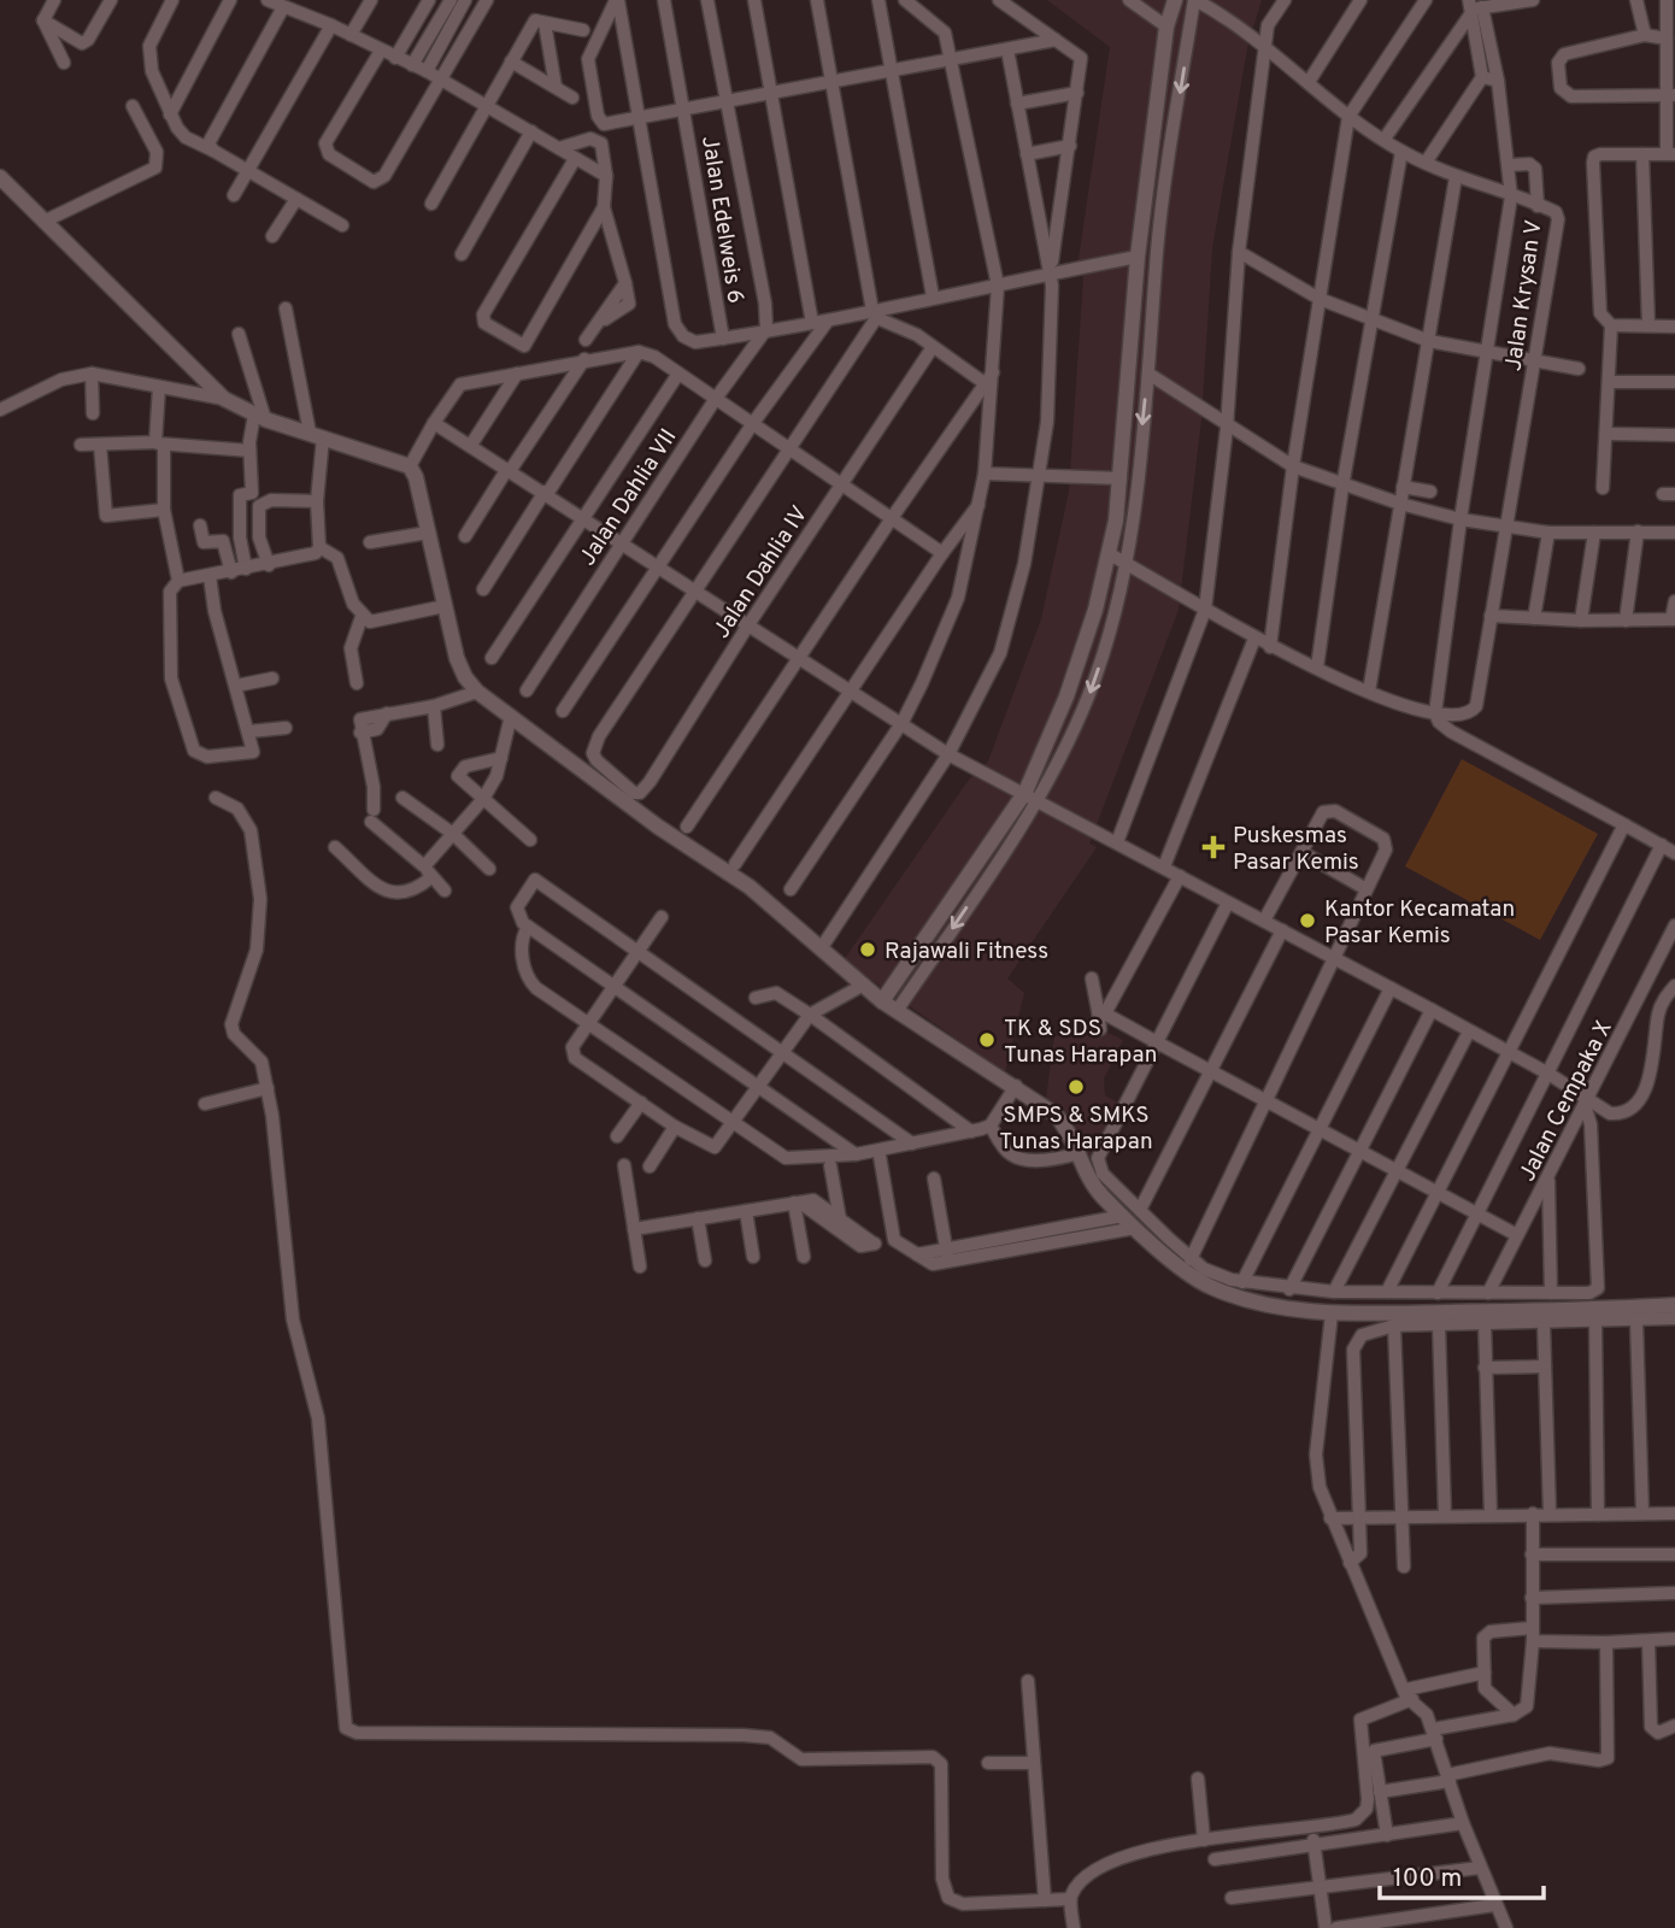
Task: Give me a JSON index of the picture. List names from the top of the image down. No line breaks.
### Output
{"streets":{"street":["Jalan Edelweis 6","Jalan Krysan V","Jalan Dahlia VII","Jalan Dahlia IV","Jalan Cempaka X"]},"places":{"health":["Puskesmas Pasar Kemis"],"other":["Kantor Kecamatan Pasar Kemis","Rajawali Fitness","TK & SDS Tunas Harapan","SMPS & SMKS Tunas Harapan"]},"scale_bar":"100 m"}
